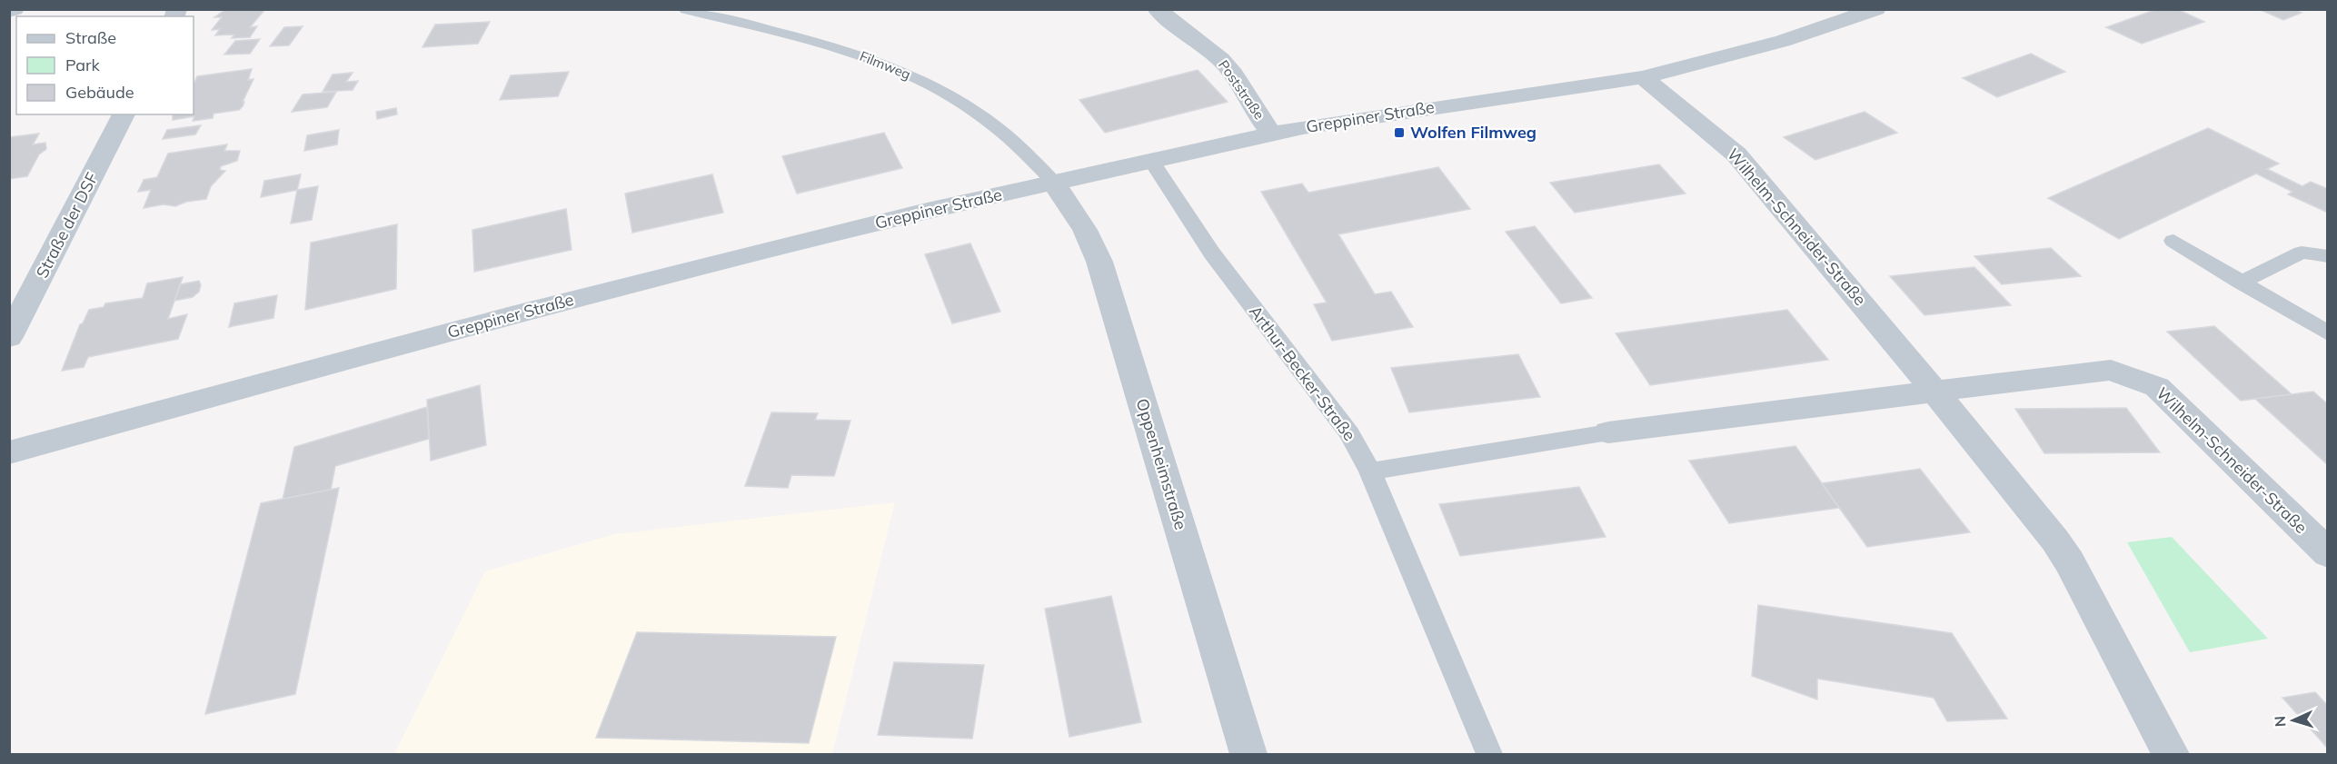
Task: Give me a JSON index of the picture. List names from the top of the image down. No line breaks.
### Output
{"streets":{"street":["Poststraße","Greppiner Straße","Straße der DSF","Wilhelm-Schneider-Straße","Oppenheimstraße"],"lane":["Filmweg","Arthur-Becker-Straße"]},"crossings":[["Filmweg","Greppiner Straße"],["Filmweg","Oppenheimstraße"],["Poststraße","Greppiner Straße"],["Greppiner Straße","Wilhelm-Schneider-Straße"],["Greppiner Straße","Arthur-Becker-Straße"],["Greppiner Straße","Oppenheimstraße"]],"places":{"transit":["Wolfen Filmweg"]},"legend":["Straße","Park","Gebäude"],"north":"left"}
